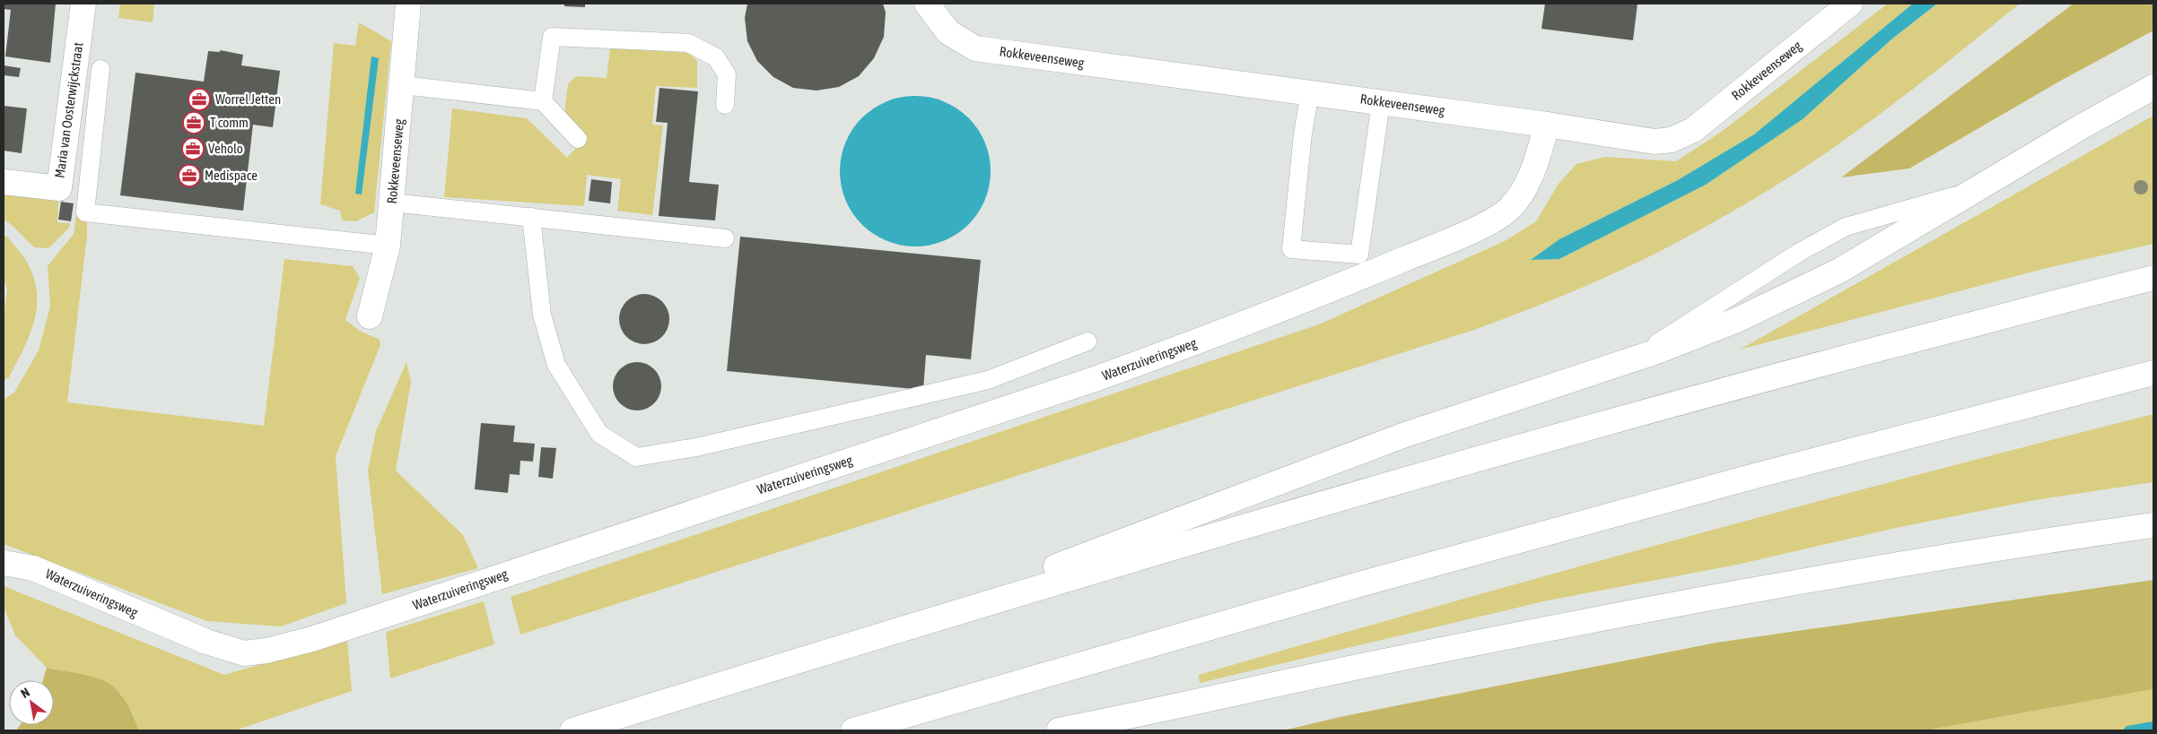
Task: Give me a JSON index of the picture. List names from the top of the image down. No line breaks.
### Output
{"streets":{"main road":["Rokkeveenseweg","Maria van Oosterwijckstraat","Waterzuiveringsweg"]},"crossings":[["Rokkeveenseweg","Waterzuiveringsweg"]],"places":{"office":["Worrel Jetten","T comm","Veholo","Medispace"]},"north":"top left"}
